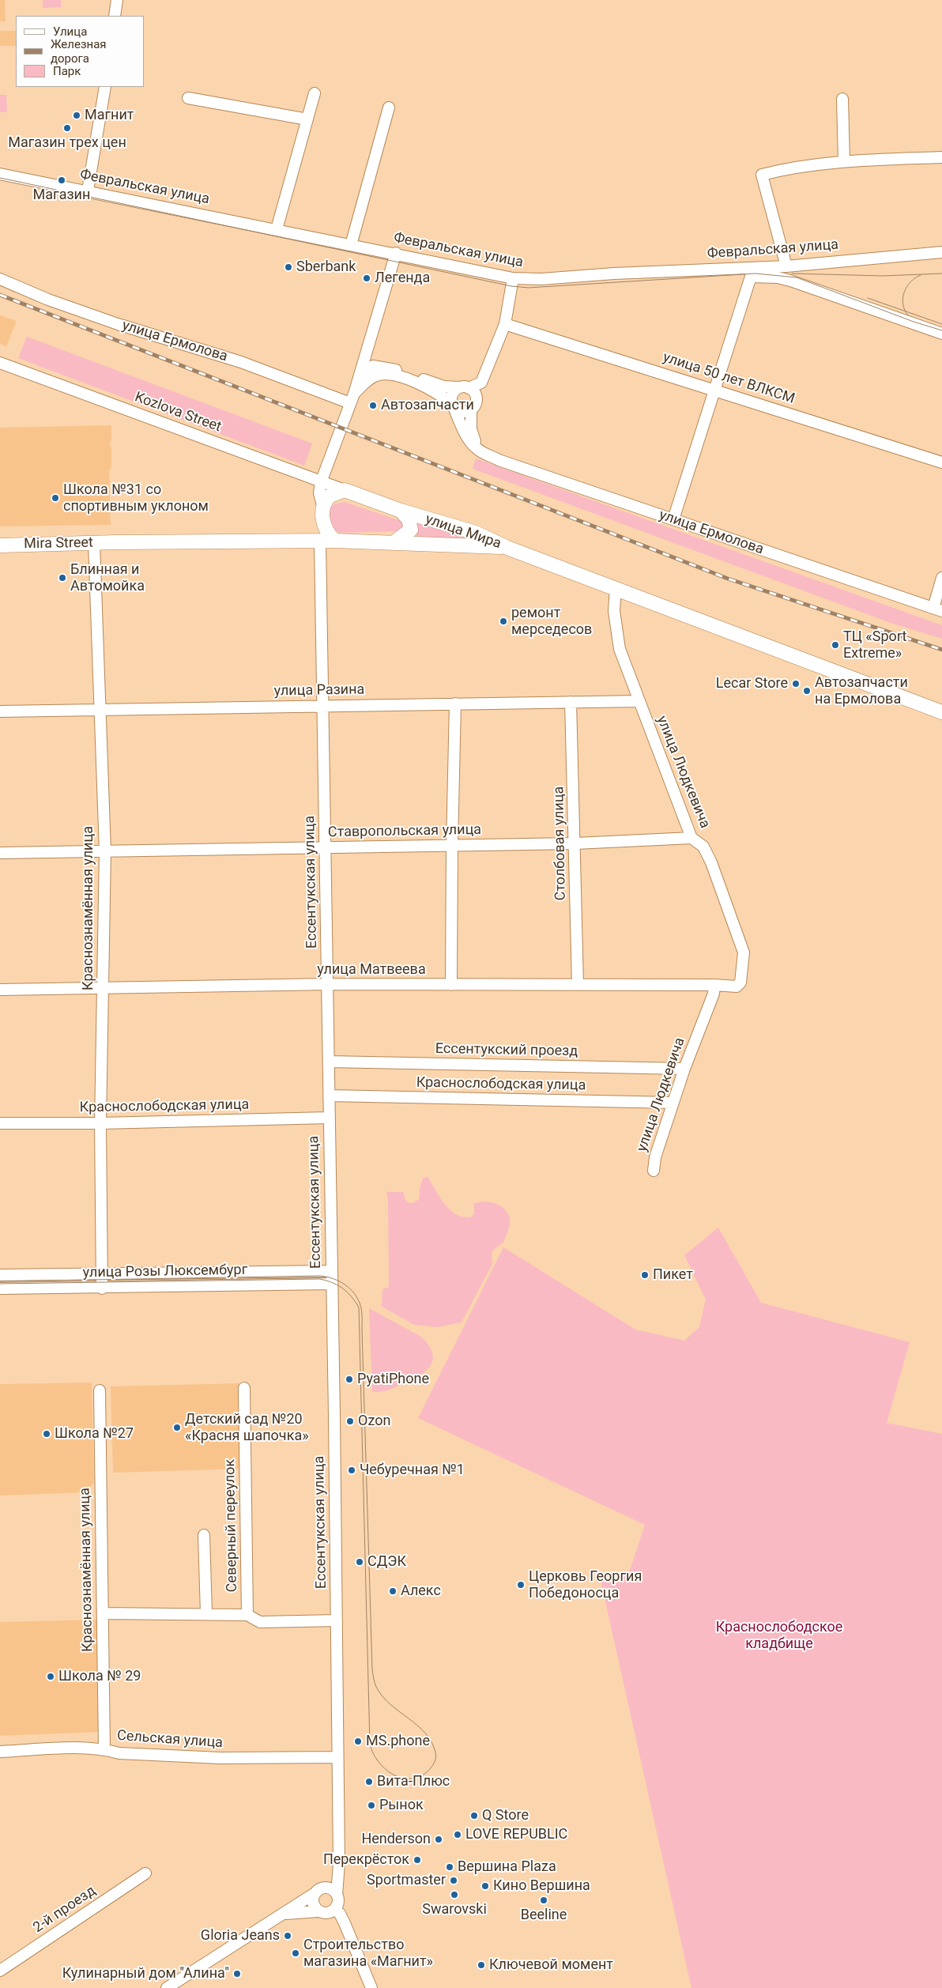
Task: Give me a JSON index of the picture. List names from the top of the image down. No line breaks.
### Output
{"streets":{"main road":["улица Мира","Mira Street"],"street":["Февральская улица","улица Ермолова","улица 50 лет ВЛКСМ","Kozlova Street","улица Разина","улица Людкевича","Ставропольская улица","Столбовая улица","Ессентукская улица","Краснознамённая улица","улица Матвеева","Ессентукский проезд","Краснослободская улица","улица Розы Люксембург","Северный переулок","Сельская улица","2-й проезд"]},"crossings":[["Февральская улица","улица 50 лет ВЛКСМ"],["Kozlova Street","улица Мира"],["улица Мира","Mira Street"],["улица Мира","Ессентукская улица"],["улица Мира","Краснознамённая улица"],["Mira Street","Краснознамённая улица"],["улица Разина","улица Людкевича"],["улица Разина","Столбовая улица"],["улица Разина","Ессентукская улица"],["улица Разина","Краснознамённая улица"],["улица Людкевича","Ставропольская улица"],["улица Людкевича","улица Матвеева"],["улица Людкевича","Ессентукский проезд"],["улица Людкевича","Краснослободская улица"],["Ставропольская улица","Столбовая улица"],["Ставропольская улица","Ессентукская улица"],["Ставропольская улица","Краснознамённая улица"],["Столбовая улица","улица Матвеева"],["Ессентукская улица","улица Матвеева"],["Ессентукская улица","Ессентукский проезд"],["Ессентукская улица","Краснослободская улица"],["Ессентукская улица","улица Розы Люксембург"],["Ессентукская улица","Сельская улица"],["Краснознамённая улица","улица Матвеева"],["Краснознамённая улица","Краснослободская улица"],["Краснознамённая улица","улица Розы Люксембург"],["Краснознамённая улица","Сельская улица"]],"parks":["Краснослободское кладбище"],"places":["Магнит","Магазин трех цен","Магазин","Sberbank","Легенда","Автозапчасти","Школа №31 со спортивным уклоном","Блинная и Автомойка","ремонт мерседесов","ТЦ «Sport Extreme»","Lecar Store","Автозапчасти на Ермолова","Пикет","PyatiPhone","Ozon","Детский сад №20 «Красня шапочка»","Школа №27","Чебуречная №1","СДЭК","Церковь Георгия Победоносца","Алекс","Школа № 29","MS.phone","Вита-Плюс","Рынок","Q Store","LOVE REPUBLIC","Henderson","Перекрёсток","Вершина Plaza","Sportmaster","Кино Вершина","Swarovski","Beeline","Gloria Jeans","Строительство магазина «Магнит»","Ключевой момент","Кулинарный дом \"Алина\""],"legend":["Улица","Железная дорога","Парк"]}
